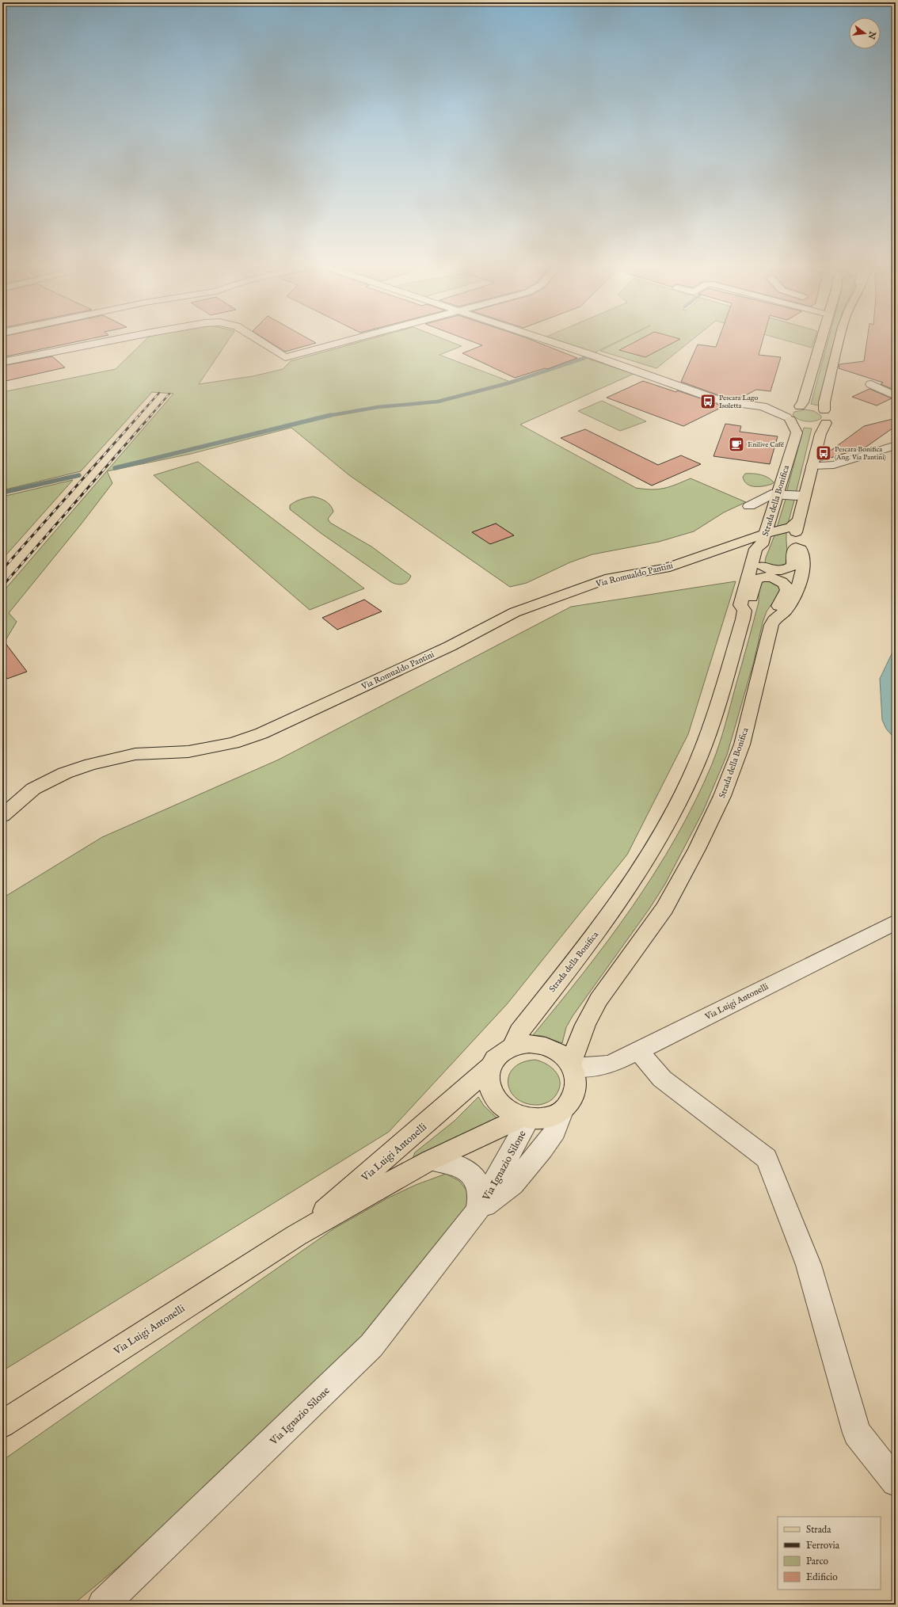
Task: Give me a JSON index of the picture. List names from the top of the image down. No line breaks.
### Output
{"streets":{"main road":["Strada della Bonifica","Via Romualdo Pantini","Via Luigi Antonelli"],"street":["Via Ignazio Silone"]},"crossings":[["Strada della Bonifica","Via Romualdo Pantini"],["Strada della Bonifica","Via Luigi Antonelli"],["Strada della Bonifica","Via Ignazio Silone"],["Via Luigi Antonelli","Via Ignazio Silone"]],"places":{"bus stop":["Pescara Lago Isoletta","Pescara Bonifica (Ang. Via Pantini)"],"cafe":["Enilive Café"]},"legend":["Strada","Ferrovia","Parco","Edificio"],"north":"right"}
